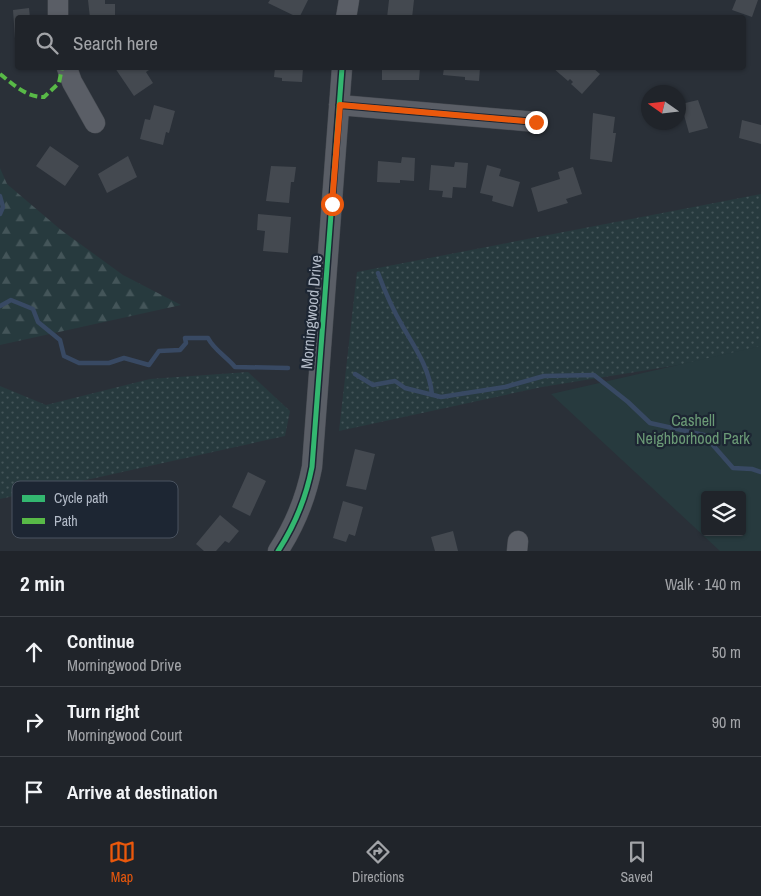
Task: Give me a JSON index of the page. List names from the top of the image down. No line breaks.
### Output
{"streets":{"street":["Morningwood Drive"]},"parks":["Cashell Neighborhood Park"],"legend":["Cycle path","Path"],"north":"left","page":{"search":"Search here","heading":["2 min","Walk · 140 m"],"list":[["Continue","Morningwood Drive","50 m"],["Turn right","Morningwood Court","90 m"],"Arrive at destination"],"nav":["Map","Directions","Saved"]}}
